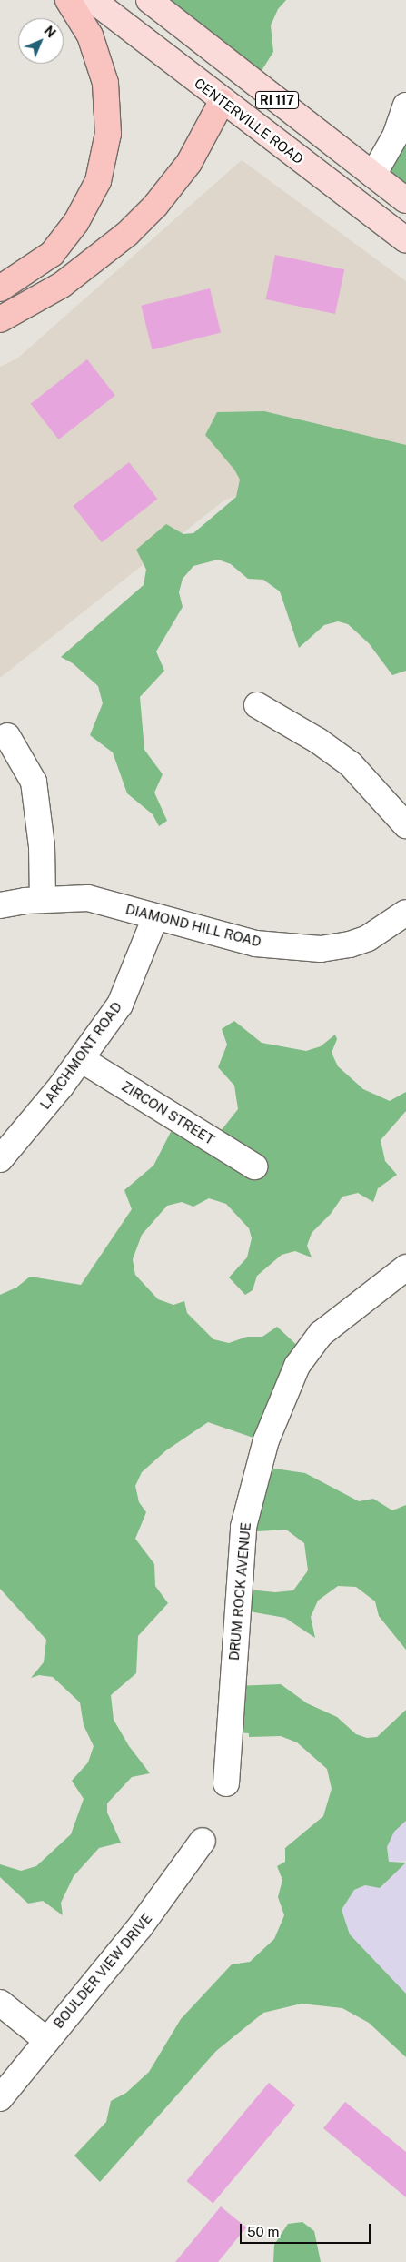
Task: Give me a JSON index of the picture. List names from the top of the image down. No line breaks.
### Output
{"streets":{"main road":["RI 117","CENTERVILLE ROAD"],"street":["DIAMOND HILL ROAD","LARCHMONT ROAD","ZIRCON STREET","DRUM ROCK AVENUE","BOULDER VIEW DRIVE"]},"crossings":[["DIAMOND HILL ROAD","LARCHMONT ROAD"],["LARCHMONT ROAD","ZIRCON STREET"]],"scale_bar":"50 m","north":"top right"}
